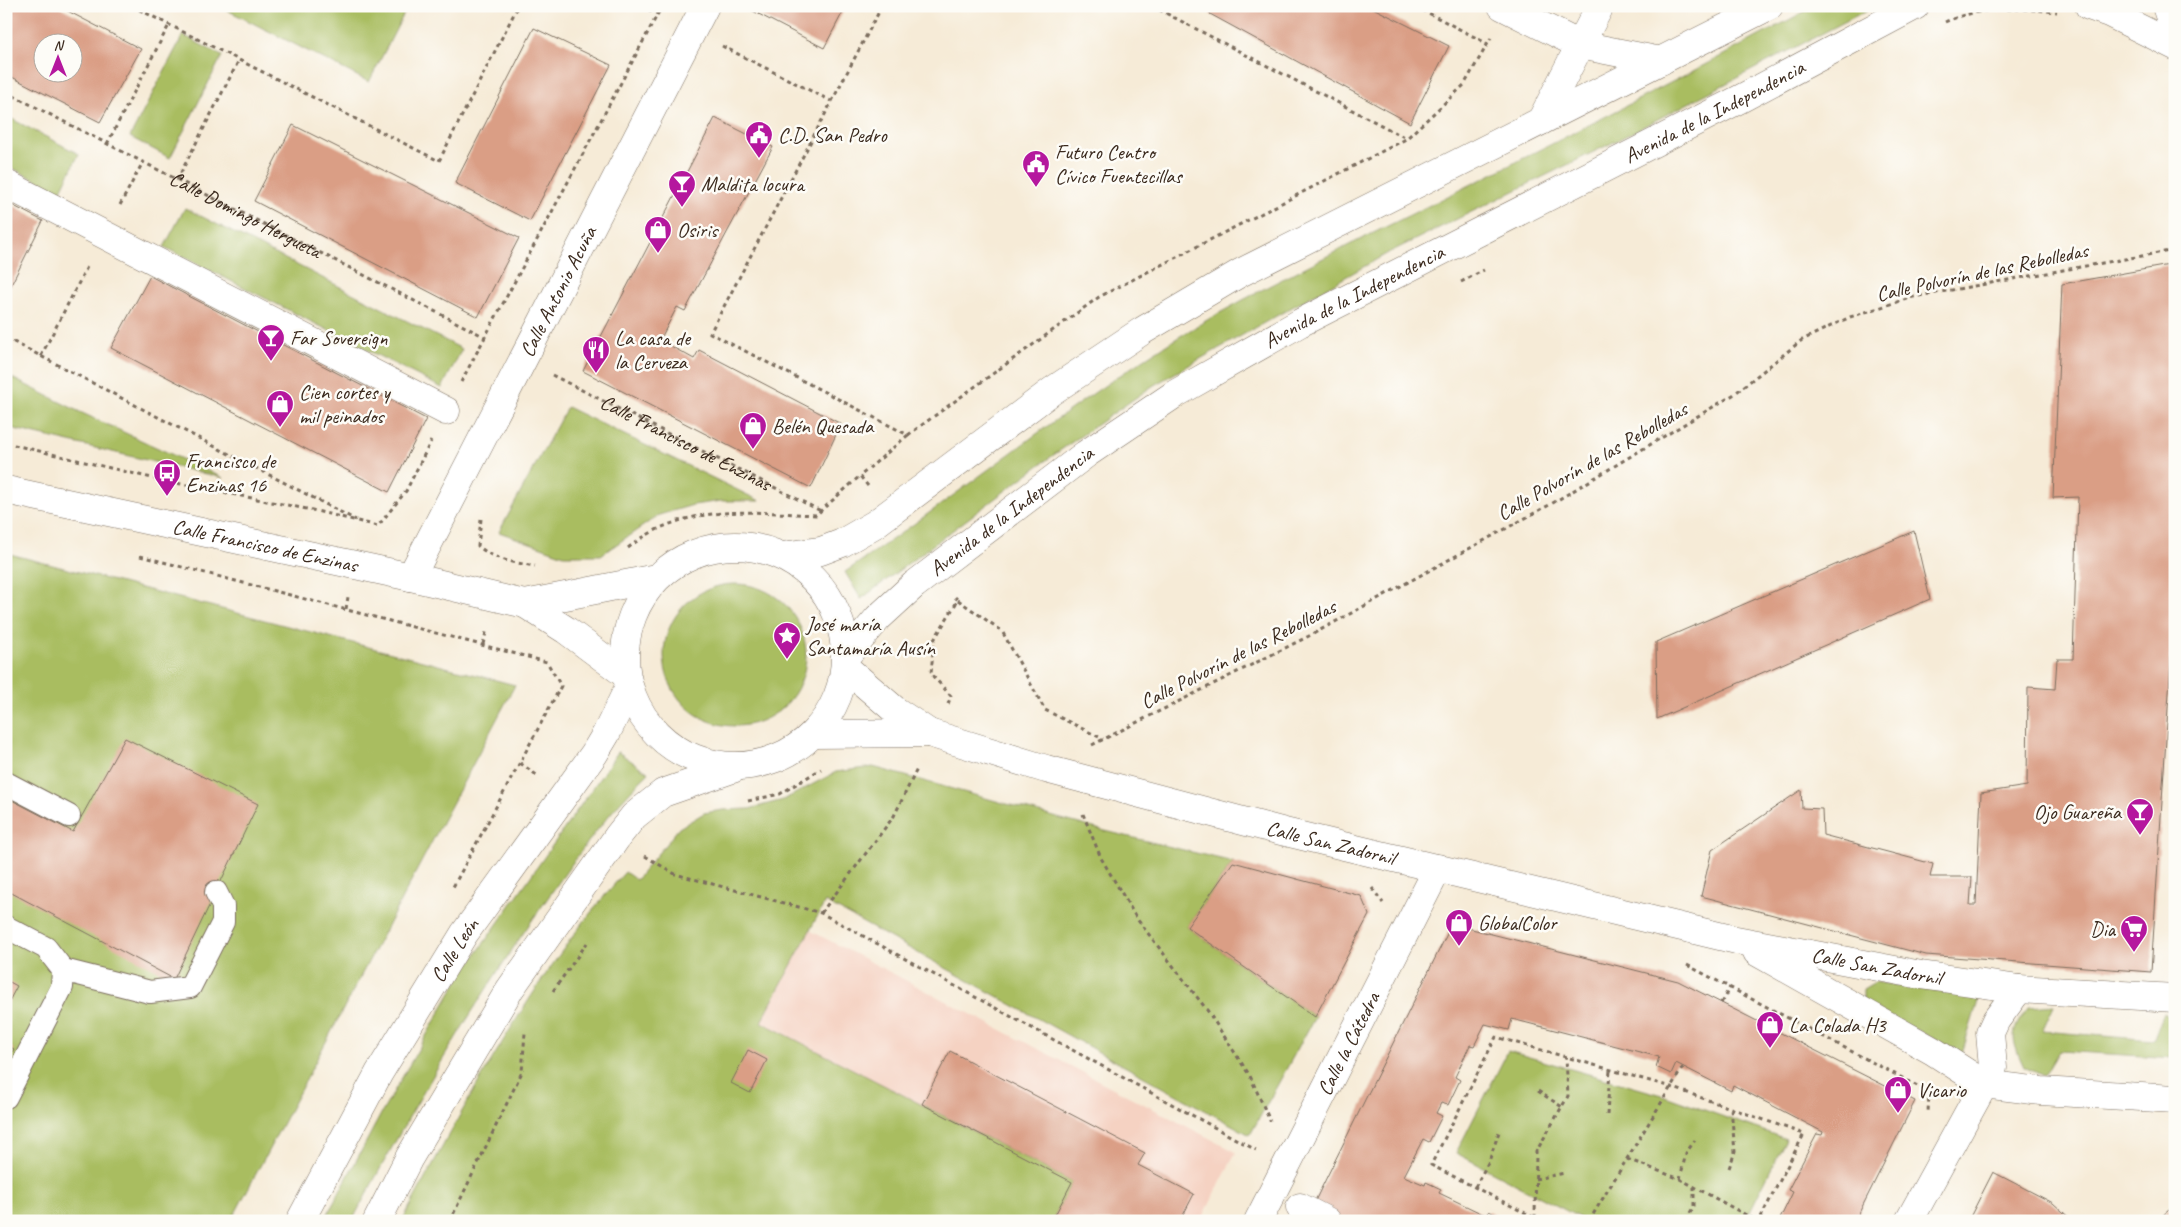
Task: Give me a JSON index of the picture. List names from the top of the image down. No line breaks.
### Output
{"streets":{"street":["Avenida de la Independencia","Calle Antonio Acuña","Calle Francisco de Enzinas","Calle San Zadornil","Calle León","Calle la Cátedra"],"path":["Calle Domingo Hergueta","Calle Polvorín de las Rebolledas"]},"crossings":[["Avenida de la Independencia","Calle San Zadornil"],["Calle Polvorín de las Rebolledas","Calle San Zadornil"],["Calle Antonio Acuña","Calle Francisco de Enzinas"],["Calle Francisco de Enzinas","Calle León"],["Calle San Zadornil","Calle la Cátedra"]],"places":{"public building":["C.D. San Pedro","Futuro Centro Cívico Fuentecillas"],"bar":["Maldita locura","Far Sovereign","Ojo Guareña"],"shop":["Osiris","Cien cortes y mil peinados","Belén Quesada","GlobalColor","La Colada H3","Vicario"],"restaurant":["La casa de la Cerveza"],"bus stop":["Francisco de Enzinas 16"],"place":["José maría Santamaría Ausín"],"supermarket":["Dia"]},"north":"top"}
